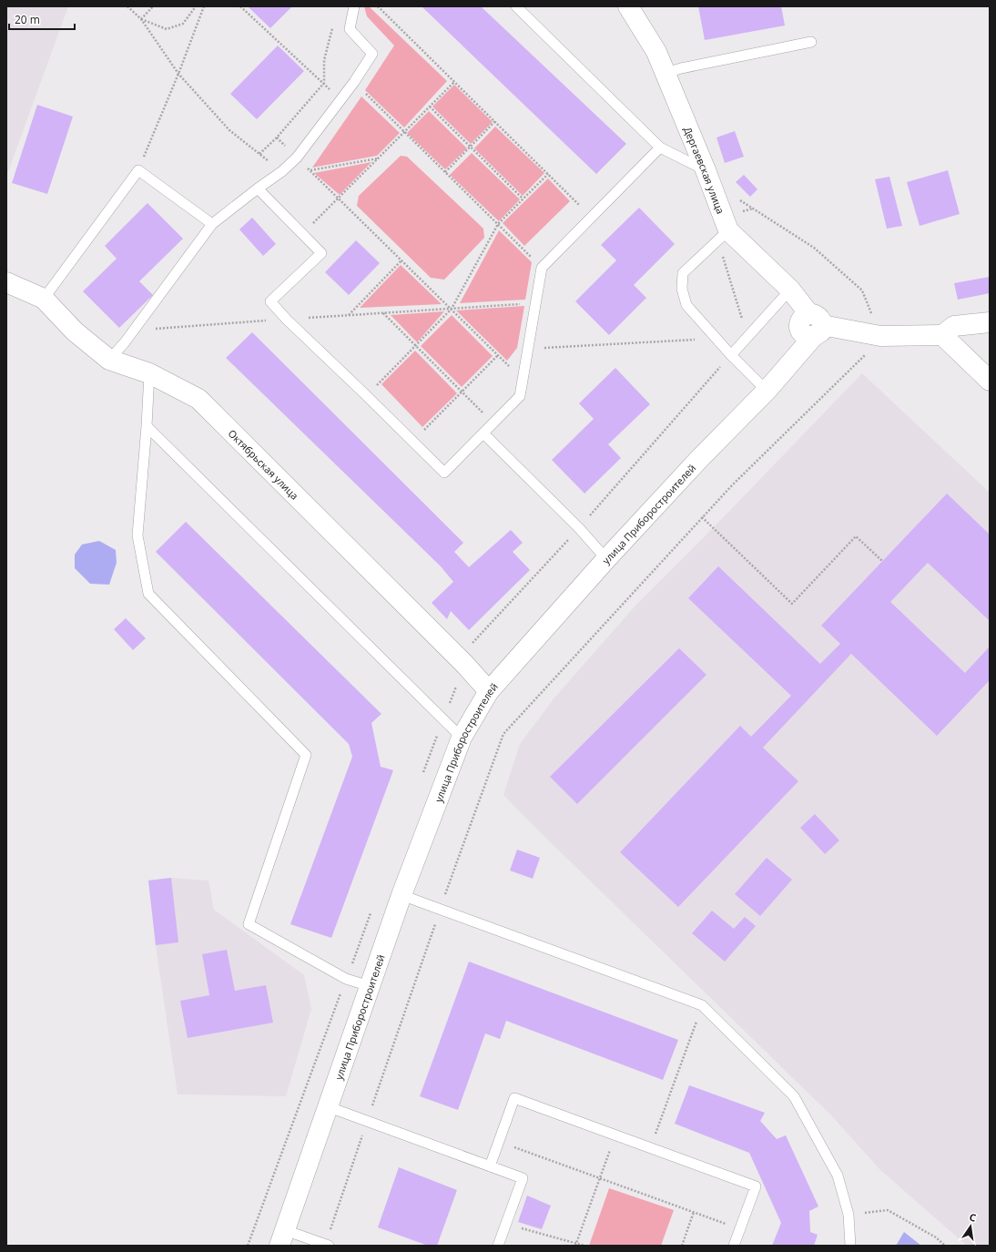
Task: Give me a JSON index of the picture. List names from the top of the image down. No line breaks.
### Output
{"streets":{"street":["Дергаевская улица","Октябрьская улица","улица Приборостроителей"]},"crossings":[["Дергаевская улица","улица Приборостроителей"],["Октябрьская улица","улица Приборостроителей"]],"scale_bar":"20 m","north":"top"}
